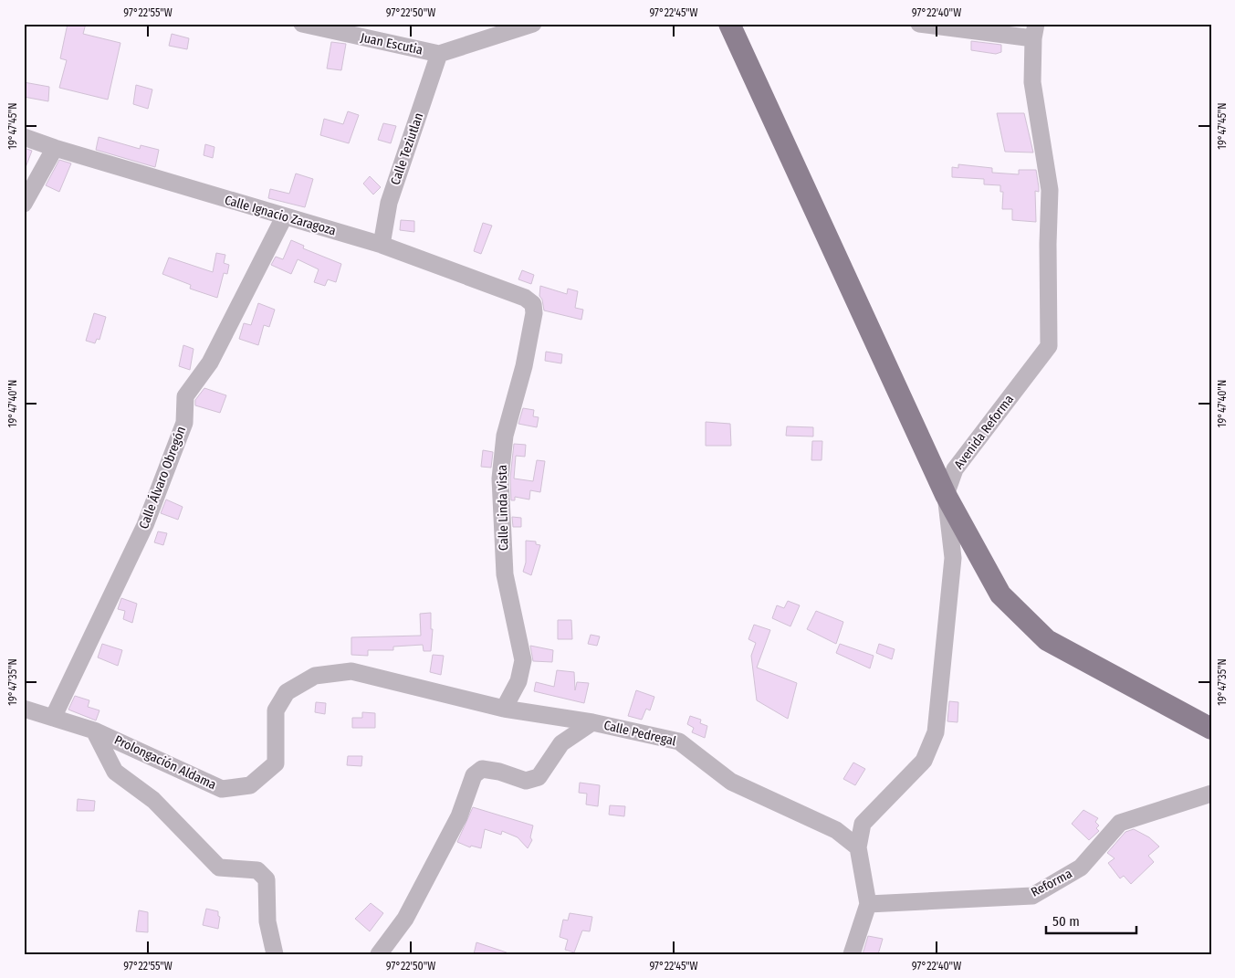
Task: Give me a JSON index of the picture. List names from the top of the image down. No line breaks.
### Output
{"streets":{"street":["Juan Escutia","Calle Teziutlan","Calle Ignacio Zaragoza","Avenida Reforma","Calle Álvaro Obregón","Calle Linda Vista","Calle Pedregal","Prolongación Aldama","Reforma"]},"crossings":[["Juan Escutia","Calle Teziutlan"],["Calle Teziutlan","Calle Ignacio Zaragoza"],["Calle Ignacio Zaragoza","Calle Álvaro Obregón"],["Calle Ignacio Zaragoza","Calle Linda Vista"],["Avenida Reforma","Calle Pedregal"],["Avenida Reforma","Reforma"],["Calle Álvaro Obregón","Prolongación Aldama"],["Calle Linda Vista","Calle Pedregal"],["Calle Linda Vista","Prolongación Aldama"],["Calle Pedregal","Prolongación Aldama"]],"scale_bar":"50 m","coordinates":["97°22'55\"W","97°22'50\"W","97°22'45\"W","97°22'40\"W","19°47'45\"N","19°47'40\"N","19°47'35\"N"]}
